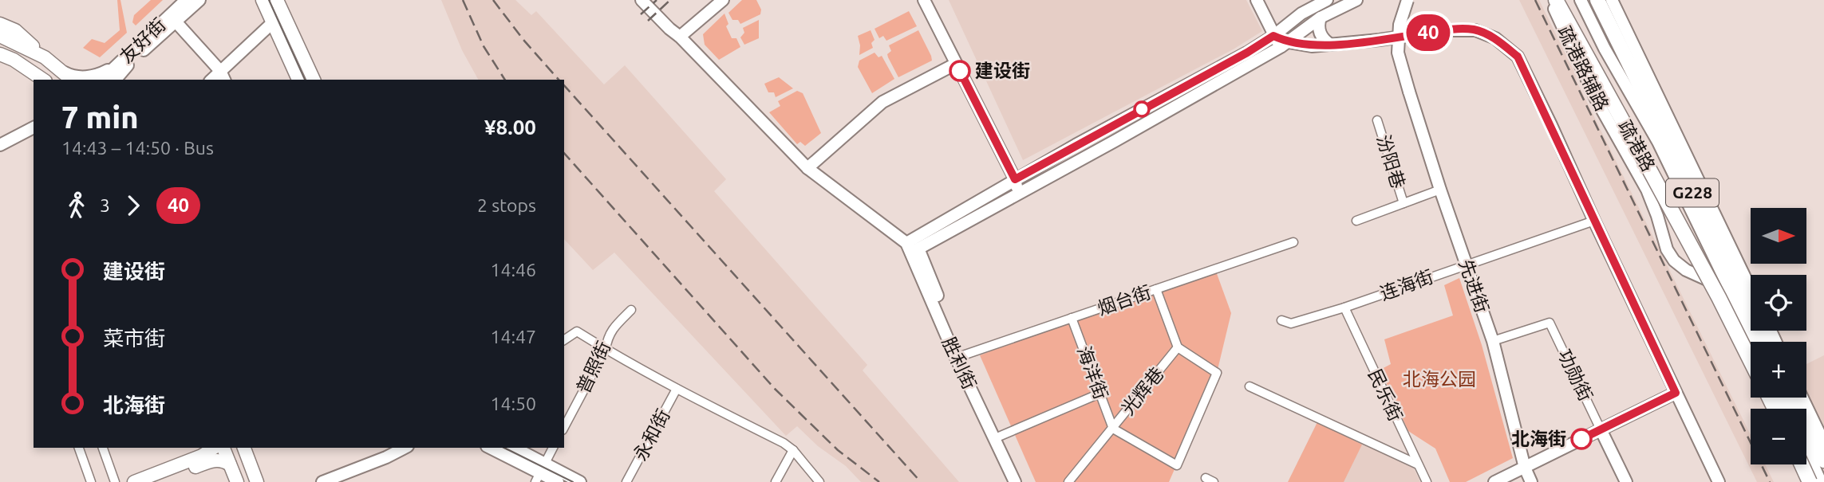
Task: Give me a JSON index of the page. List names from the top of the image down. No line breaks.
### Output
{"streets":{"highway":["疏港路","G228"],"street":["友好街","疏港路辅路","汾阳巷","连海街","先进街","烟台街","胜利街","普照街","海洋街","功勋街","光辉巷","民乐街","永和街"]},"crossings":[["连海街","先进街"],["连海街","民乐街"],["先进街","功勋街"],["烟台街","胜利街"],["烟台街","海洋街"],["海洋街","光辉巷"]],"parks":["北海公园"],"places":["建设街","北海街"],"lines":["bus line 40"],"north":"right","page":{"on_map":"40","heading":["7 min","14:43 – 14:50 · Bus","¥8.00"],"legs":["3","40","2 stops"],"map_buttons":["+","−"],"list":[{"name":"建设街","value":"14:46"},{"name":"菜市街","value":"14:47"},{"name":"北海街","value":"14:50"}]}}
